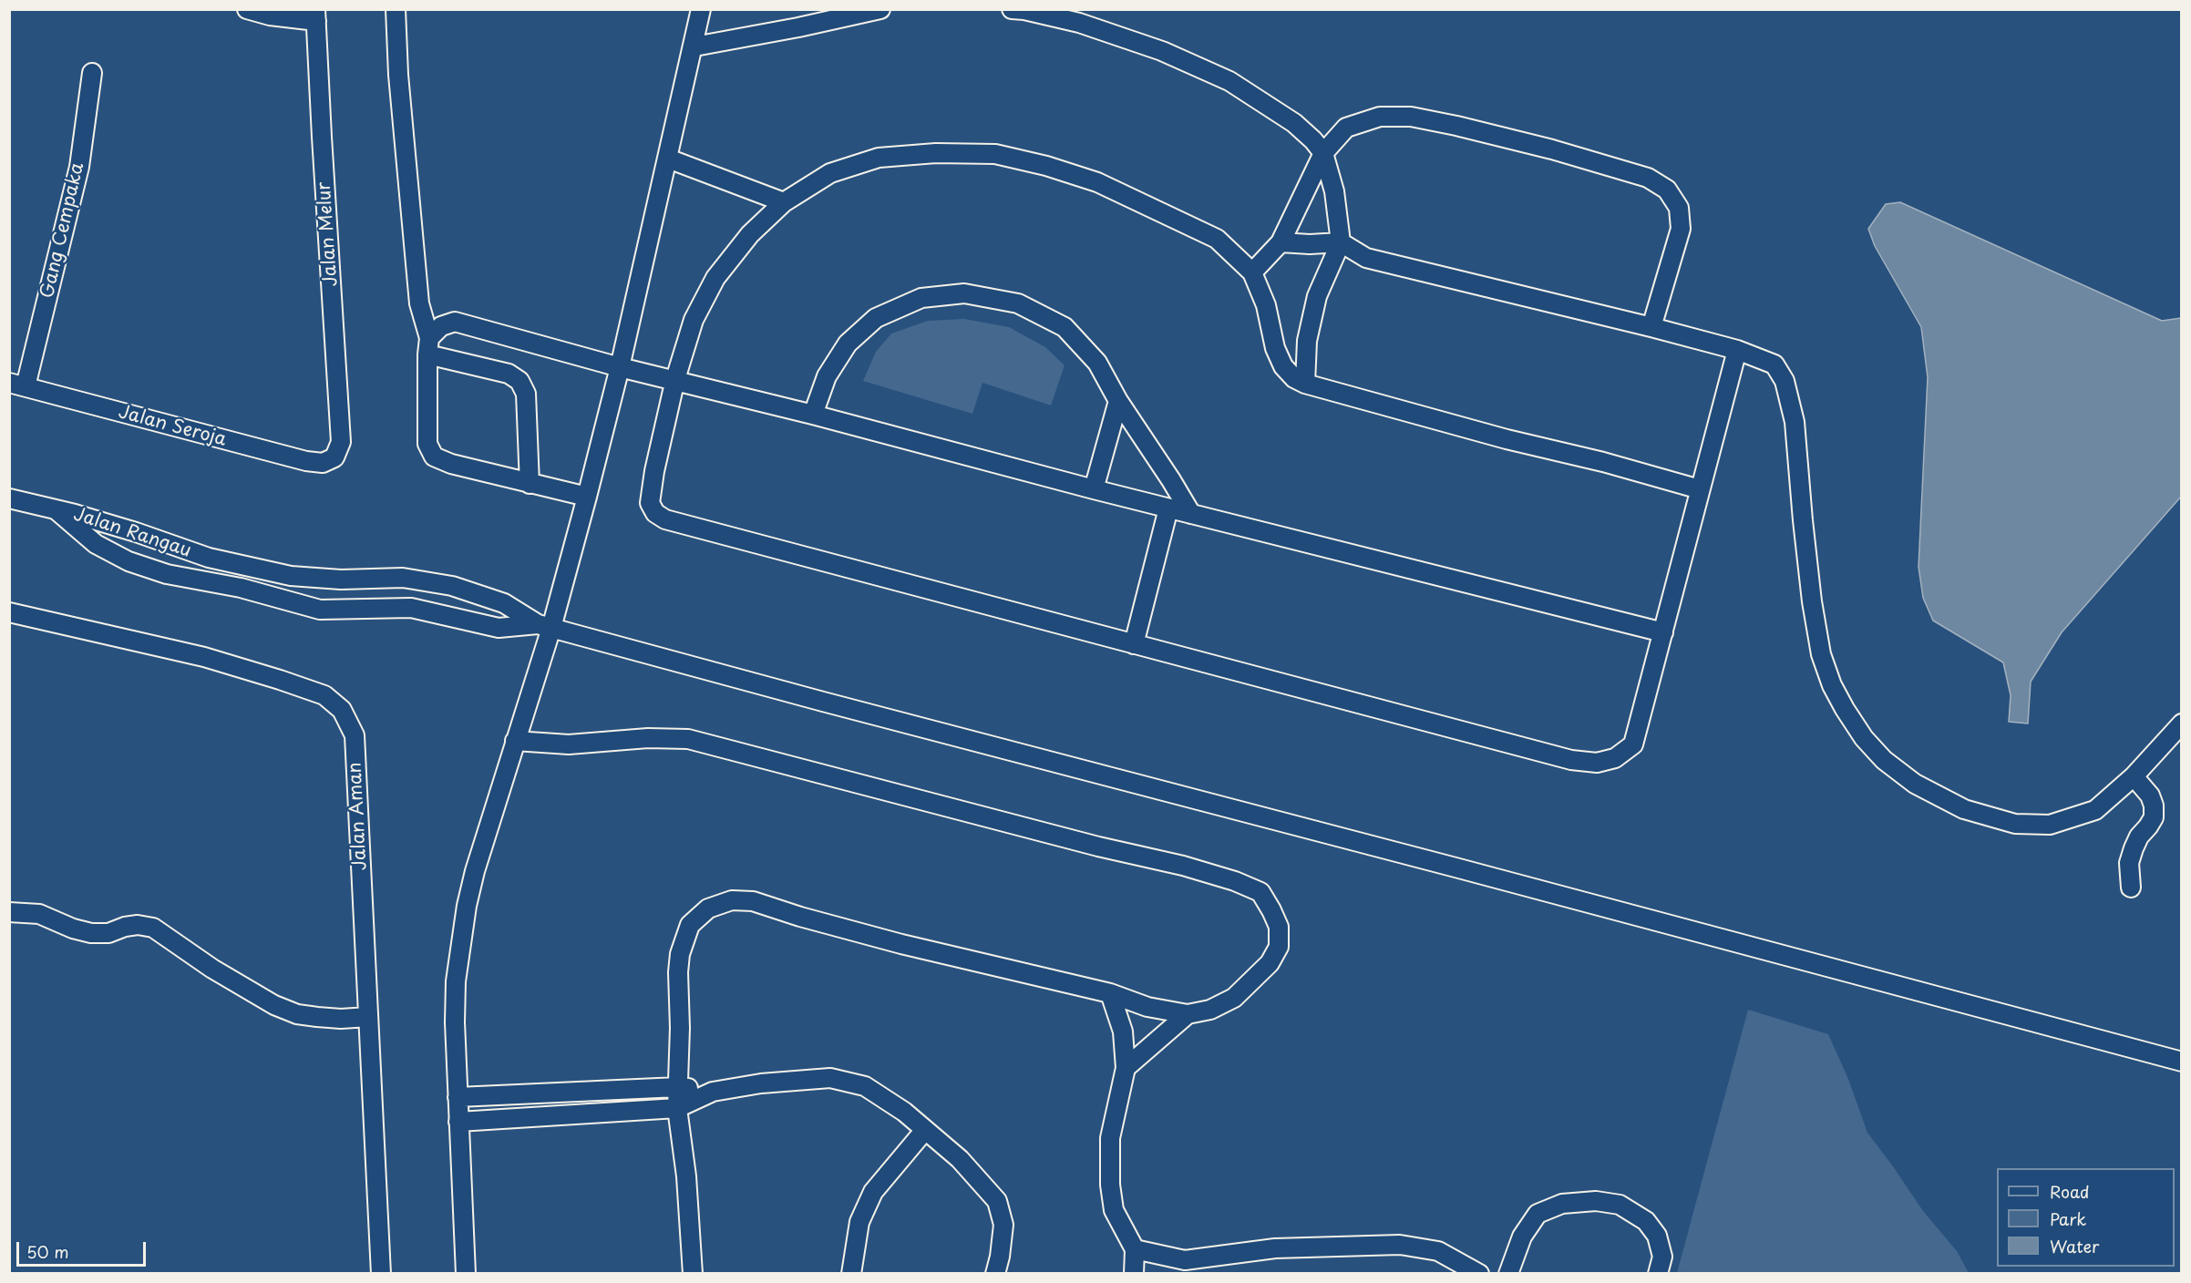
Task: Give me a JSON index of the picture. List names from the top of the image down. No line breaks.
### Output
{"streets":{"street":["Gang Cempaka","Jalan Melur","Jalan Seroja","Jalan Rangau","Jalan Aman"]},"crossings":[["Gang Cempaka","Jalan Seroja"],["Jalan Melur","Jalan Seroja"]],"legend":["Road","Park","Water"],"scale_bar":"50 m"}
